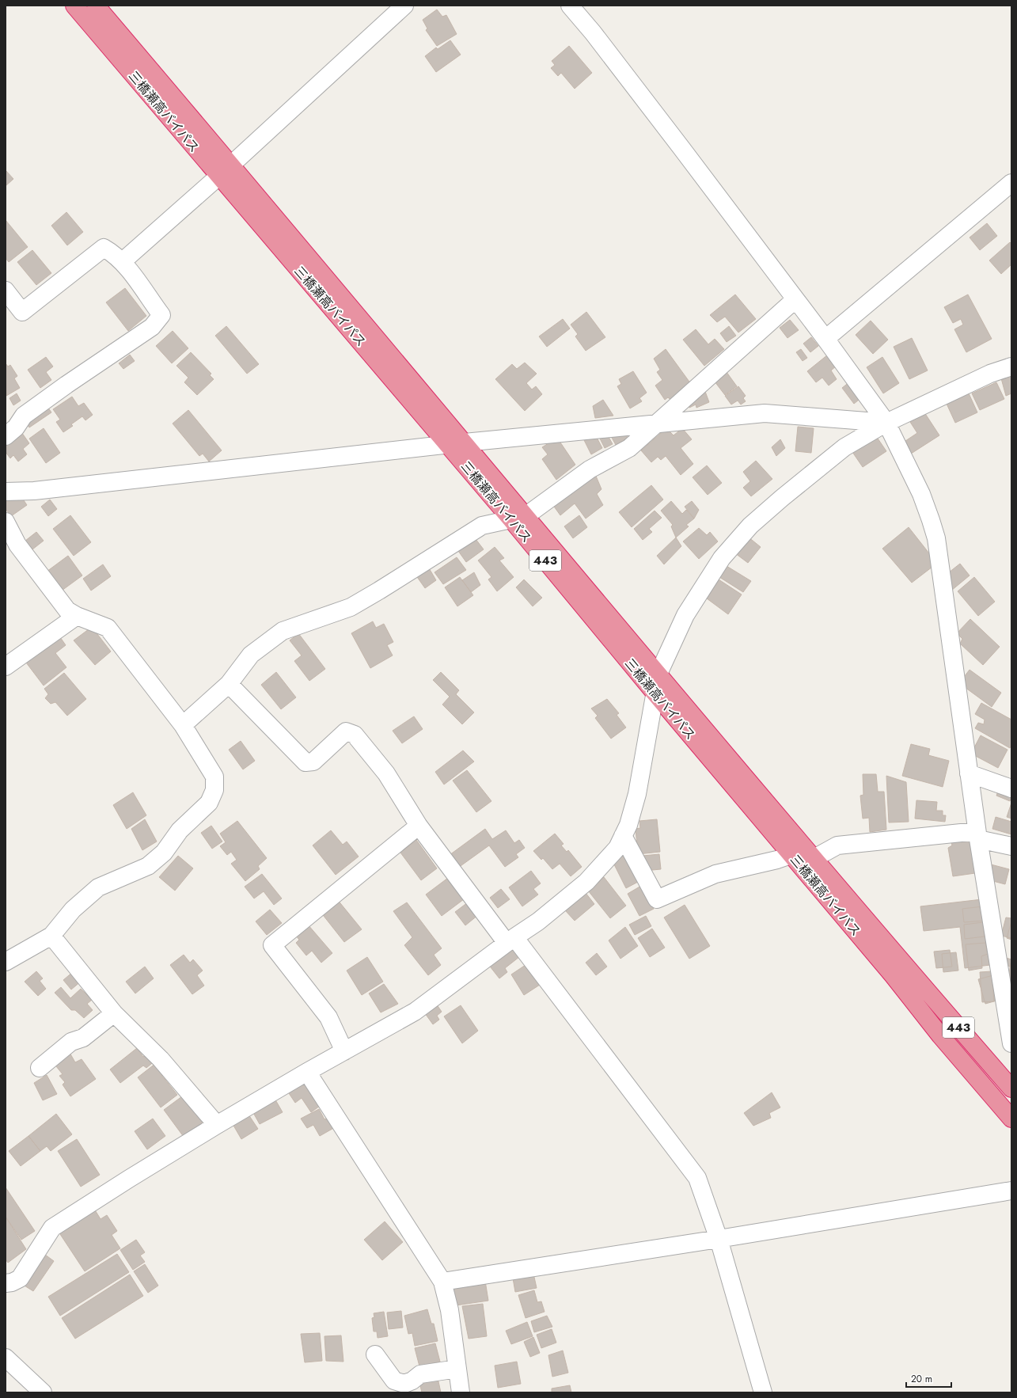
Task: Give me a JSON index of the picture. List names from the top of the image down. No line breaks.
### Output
{"streets":{"highway":["三橋瀬高バイパス","443"]},"scale_bar":"20 m"}
